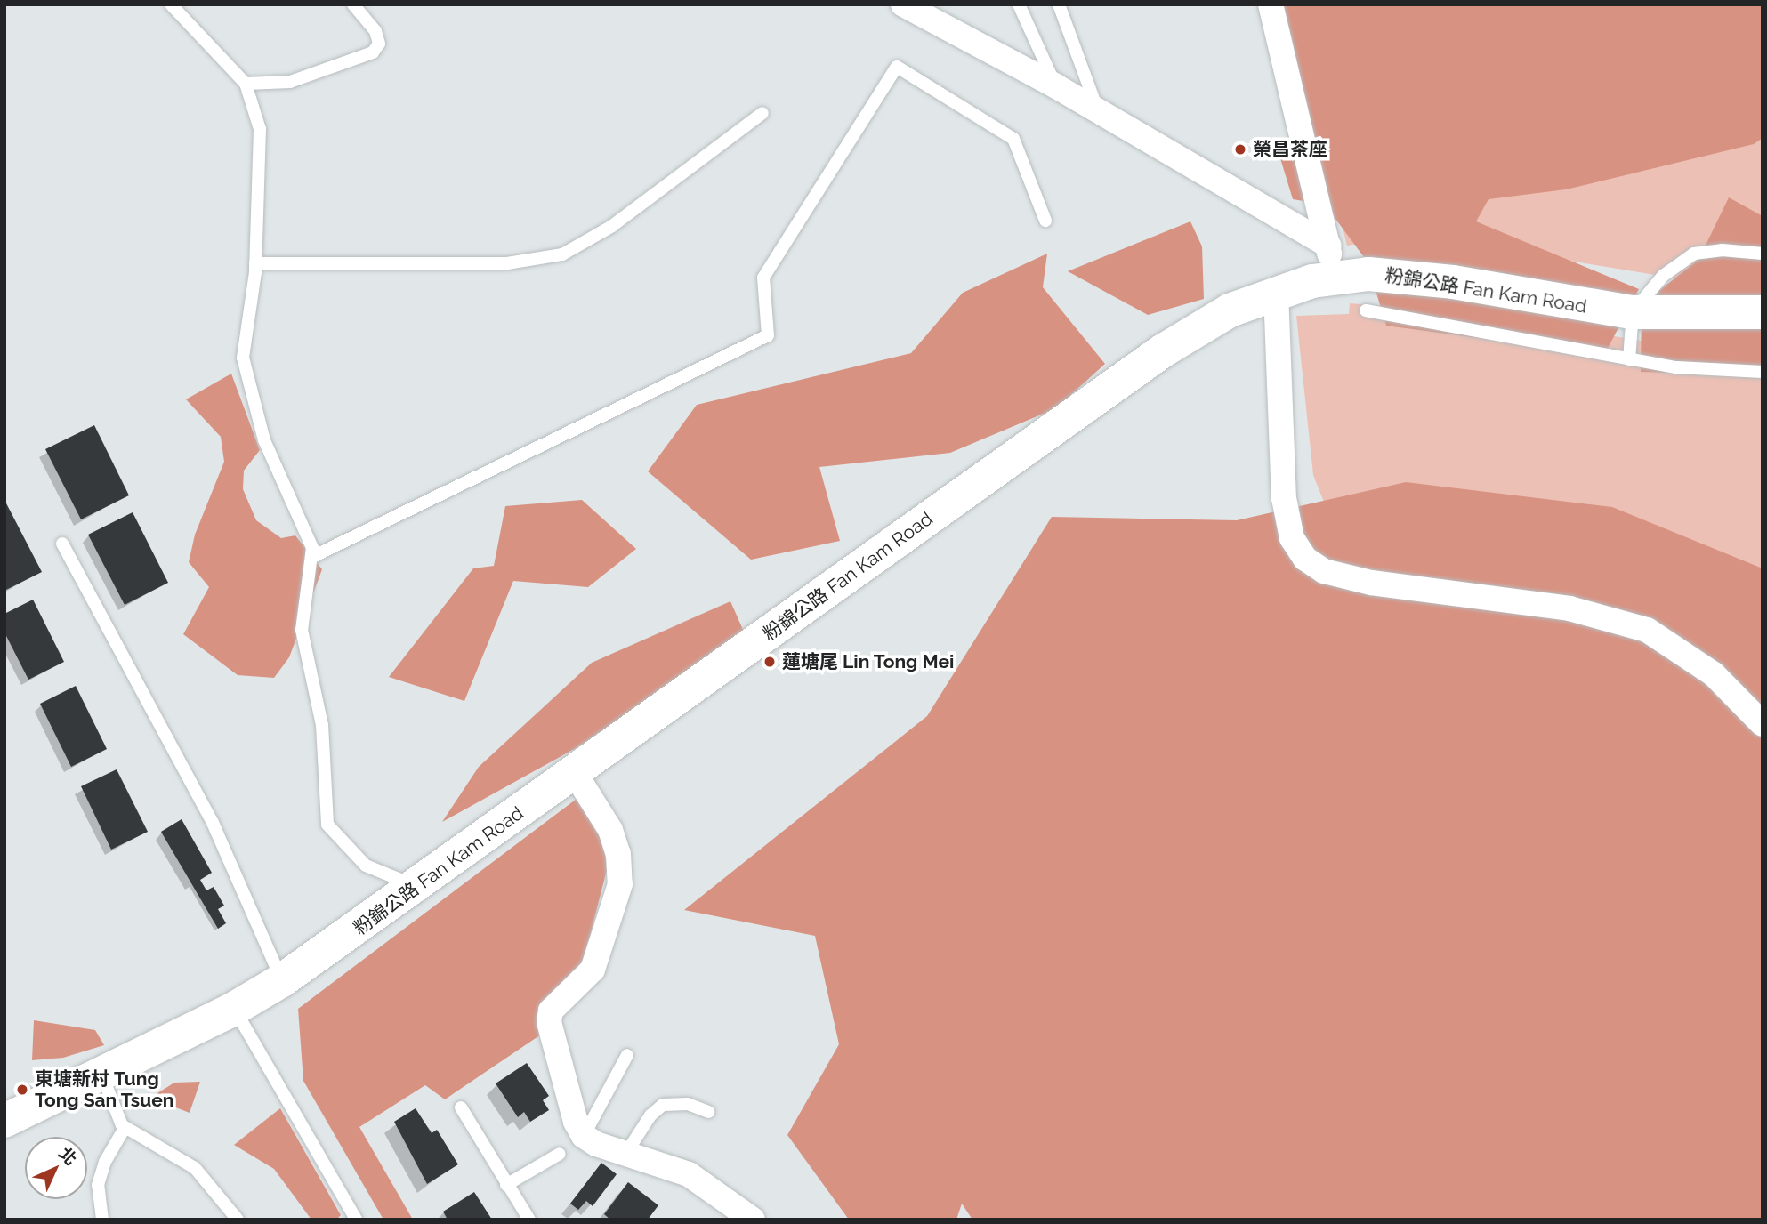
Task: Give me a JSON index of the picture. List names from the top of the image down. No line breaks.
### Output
{"streets":{"main road":["粉錦公路 Fan Kam Road"]},"places":["榮昌茶座","蓮塘尾 Lin Tong Mei","東塘新村 Tung Tong San Tsuen"],"north":"top right"}
